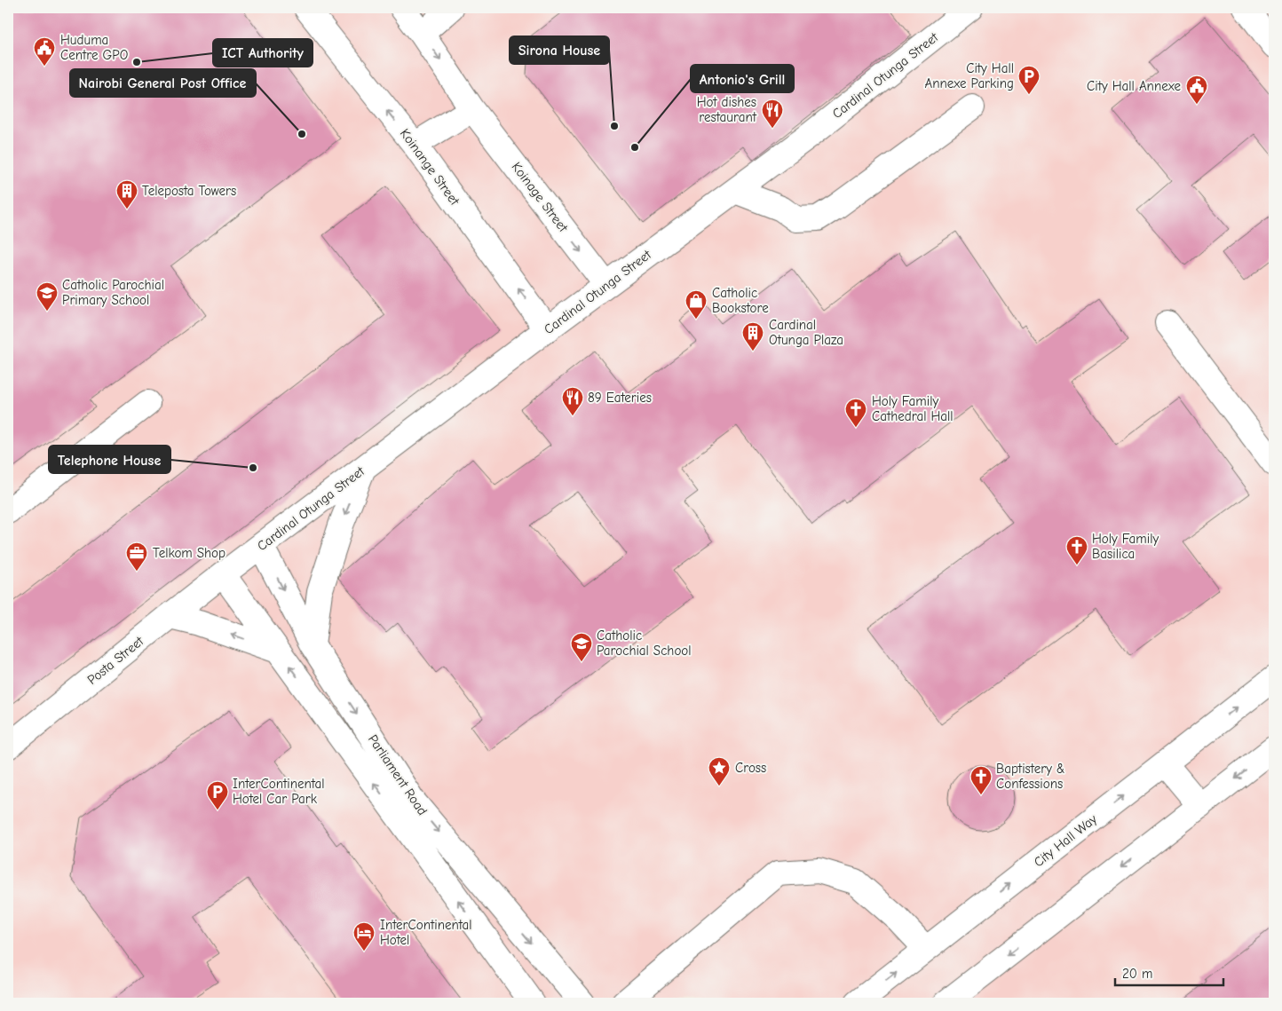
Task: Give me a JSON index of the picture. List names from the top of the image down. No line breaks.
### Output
{"streets":{"street":["Cardinal Otunga Street","Koinange Street","Koinage Street","Posta Street","Parliament Road","City Hall Way"]},"crossings":[["Cardinal Otunga Street","Koinange Street"],["Cardinal Otunga Street","Koinage Street"],["Cardinal Otunga Street","Posta Street"],["Cardinal Otunga Street","Parliament Road"],["Posta Street","Parliament Road"]],"one_way":["Koinange Street","Koinage Street"],"places":{"other":["ICT Authority","Sirona House","Nairobi General Post Office","Antonio's Grill","Telephone House"],"public building":["Huduma Centre GPO","City Hall Annexe"],"parking":["City Hall Annexe Parking","InterContinental Hotel Car Park"],"restaurant":["Hot dishes restaurant","89 Eateries"],"building":["Teleposta Towers","Cardinal Otunga Plaza"],"school or university":["Catholic Parochial Primary School","Catholic Parochial School"],"shop":["Catholic Bookstore"],"church":["Holy Family Cathedral Hall","Holy Family Basilica","Baptistery & Confessions"],"office":["Telkom Shop"],"place":["Cross"],"hotel":["InterContinental Hotel"]},"scale_bar":"20 m"}
